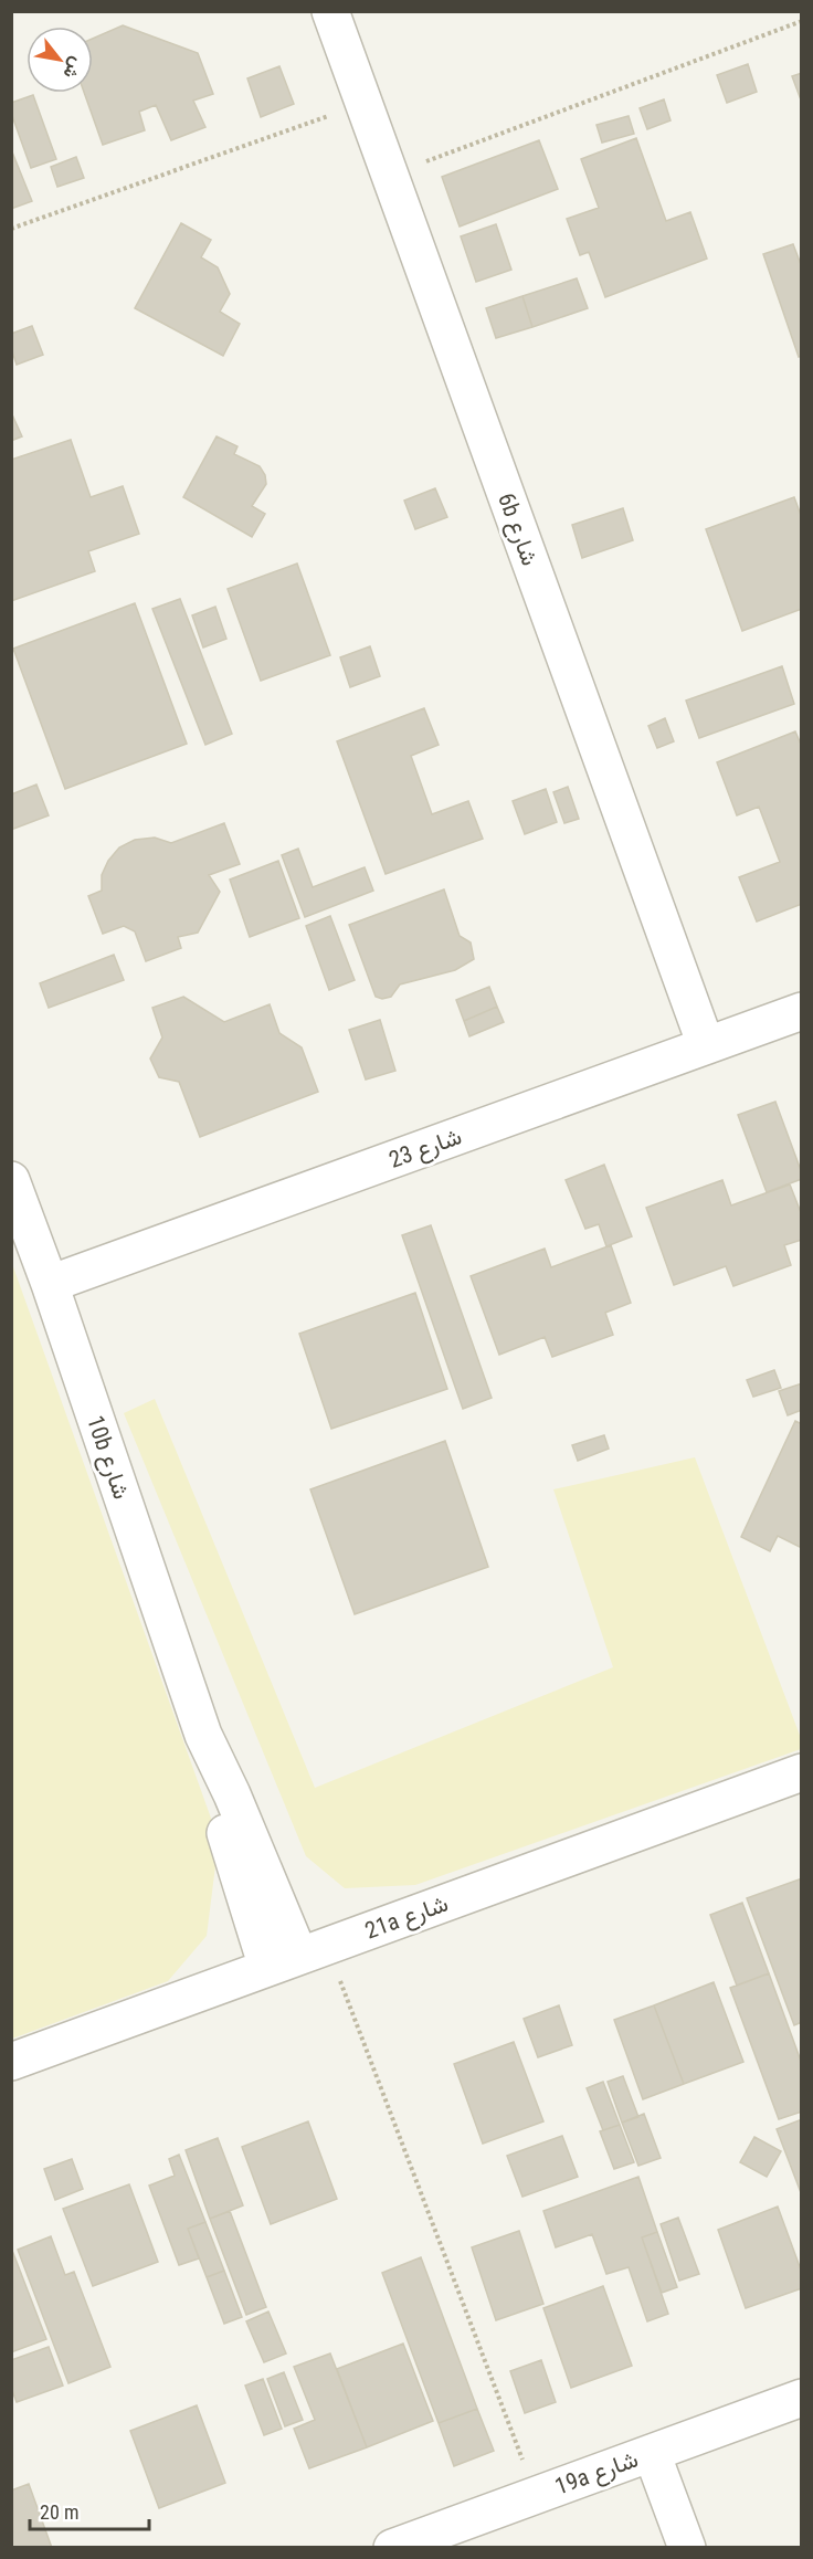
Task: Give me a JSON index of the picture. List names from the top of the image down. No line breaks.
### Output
{"streets":{"street":["6b شارع","شارع 23","10b شارع","21a شارع","19a شارع"]},"crossings":[["6b شارع","شارع 23"],["شارع 23","10b شارع"],["10b شارع","21a شارع"]],"scale_bar":"20 m","north":"bottom right"}
